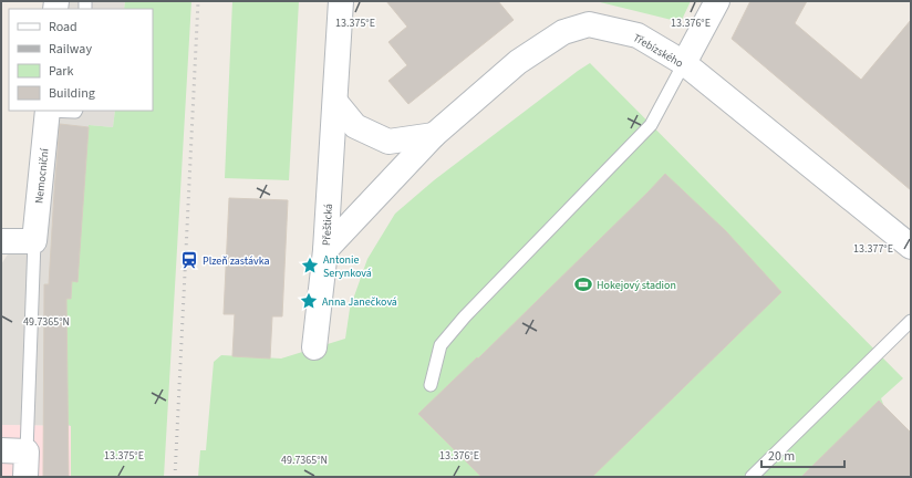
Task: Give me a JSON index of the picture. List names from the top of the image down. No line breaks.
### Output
{"streets":{"street":["Třebízského","Nemocniční","Přeštická"]},"crossings":[["Třebízského","Přeštická"]],"places":{"station":["Plzeň zastávka"],"place":["Antonie Serynková","Anna Janečková"],"sports":["Hokejový stadion"]},"legend":["Road","Railway","Park","Building"],"scale_bar":"20 m","coordinates":["13.375°E","13.376°E","13.377°E","49.7365°N"]}
